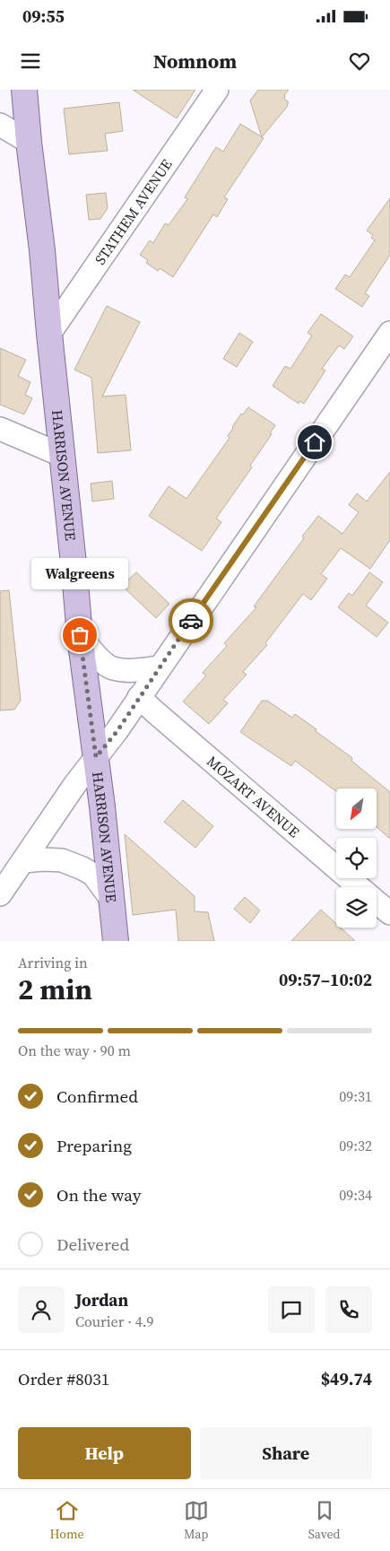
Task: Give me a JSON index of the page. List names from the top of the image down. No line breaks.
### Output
{"streets":{"main road":["HARRISON AVENUE"],"street":["STATHEM AVENUE","MOZART AVENUE"]},"crossings":[["STATHEM AVENUE","HARRISON AVENUE"]],"places":["Walgreens"],"north":"bottom left","page":{"status":"09:55","header":"Nomnom","bubble":"Walgreens","heading":["2 min","Arriving in","09:57–10:02"],"panel":["Jordan","Courier · 4.9","Order #8031","$49.74"],"bar":"On the way · 90 m","list":[["Confirmed","09:31"],["Preparing","09:32"],["On the way","09:34"],"Delivered"],"buttons":["Help","Share"],"tabs":["Home","Map","Saved"]}}
